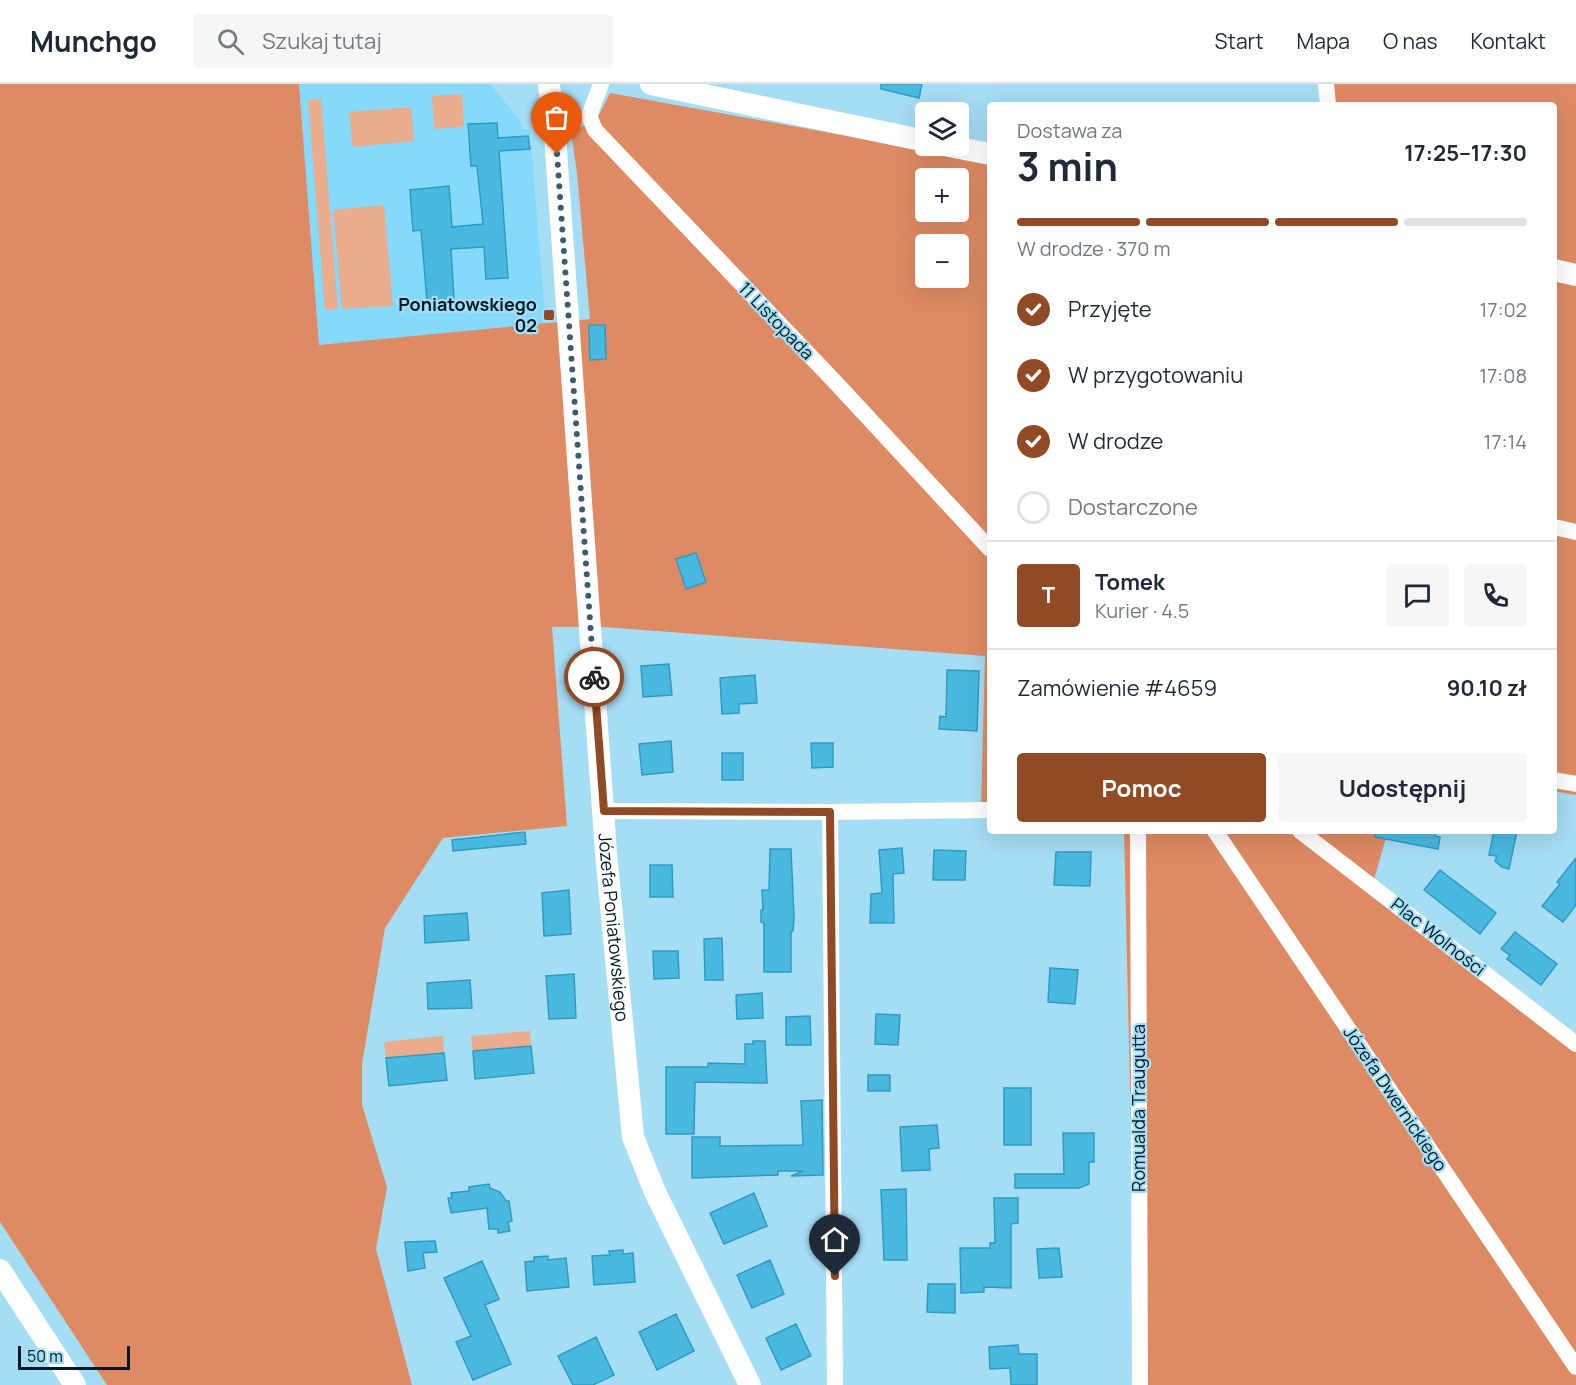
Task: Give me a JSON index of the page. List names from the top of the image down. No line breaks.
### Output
{"streets":{"street":["11 Listopada","Józefa Poniatowskiego","Plac Wolności","Józefa Dwernickiego","Romualda Traugutta"]},"places":{"transit":["Poniatowskiego 02"]},"scale_bar":"50 m","page":{"header":"Munchgo","search":"Szukaj tutaj","nav":["Start","Mapa","O nas","Kontakt"],"map_buttons":["+","−"],"heading":["3 min","Dostawa za","17:25–17:30"],"panel":["Tomek","Kurier · 4.5","Zamówienie #4659","90.10 zł"],"bar":"W drodze · 370 m","list":[["Przyjęte","17:02"],["W przygotowaniu","17:08"],["W drodze","17:14"],"Dostarczone"],"round":"T","buttons":["Pomoc","Udostępnij"],"scale":"50 m"}}
